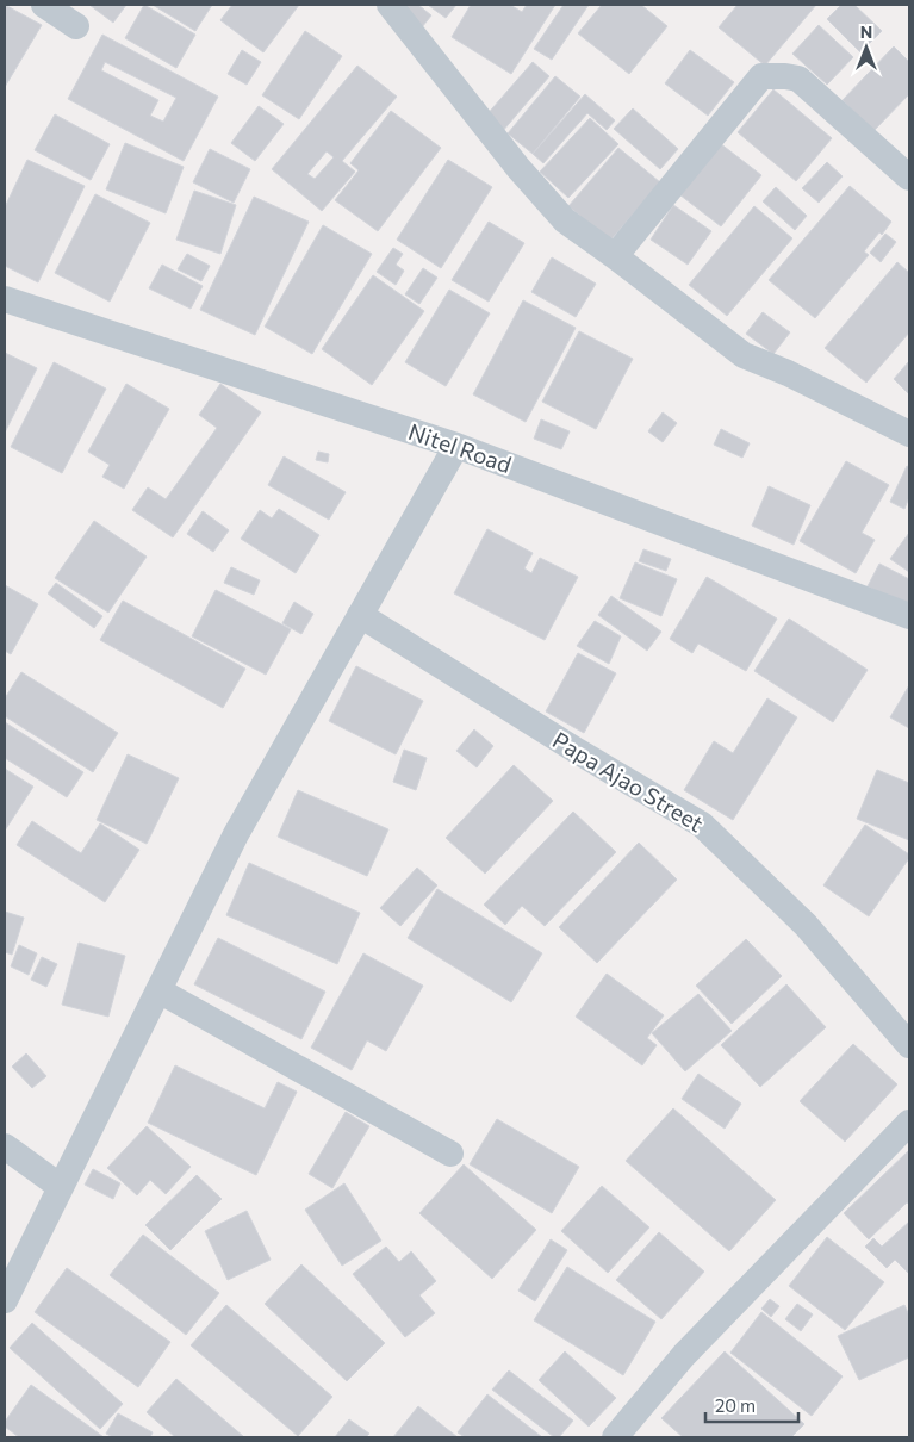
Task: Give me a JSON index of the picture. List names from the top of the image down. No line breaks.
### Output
{"streets":{"street":["Nitel Road","Papa Ajao Street"]},"scale_bar":"20 m","north":"top"}
